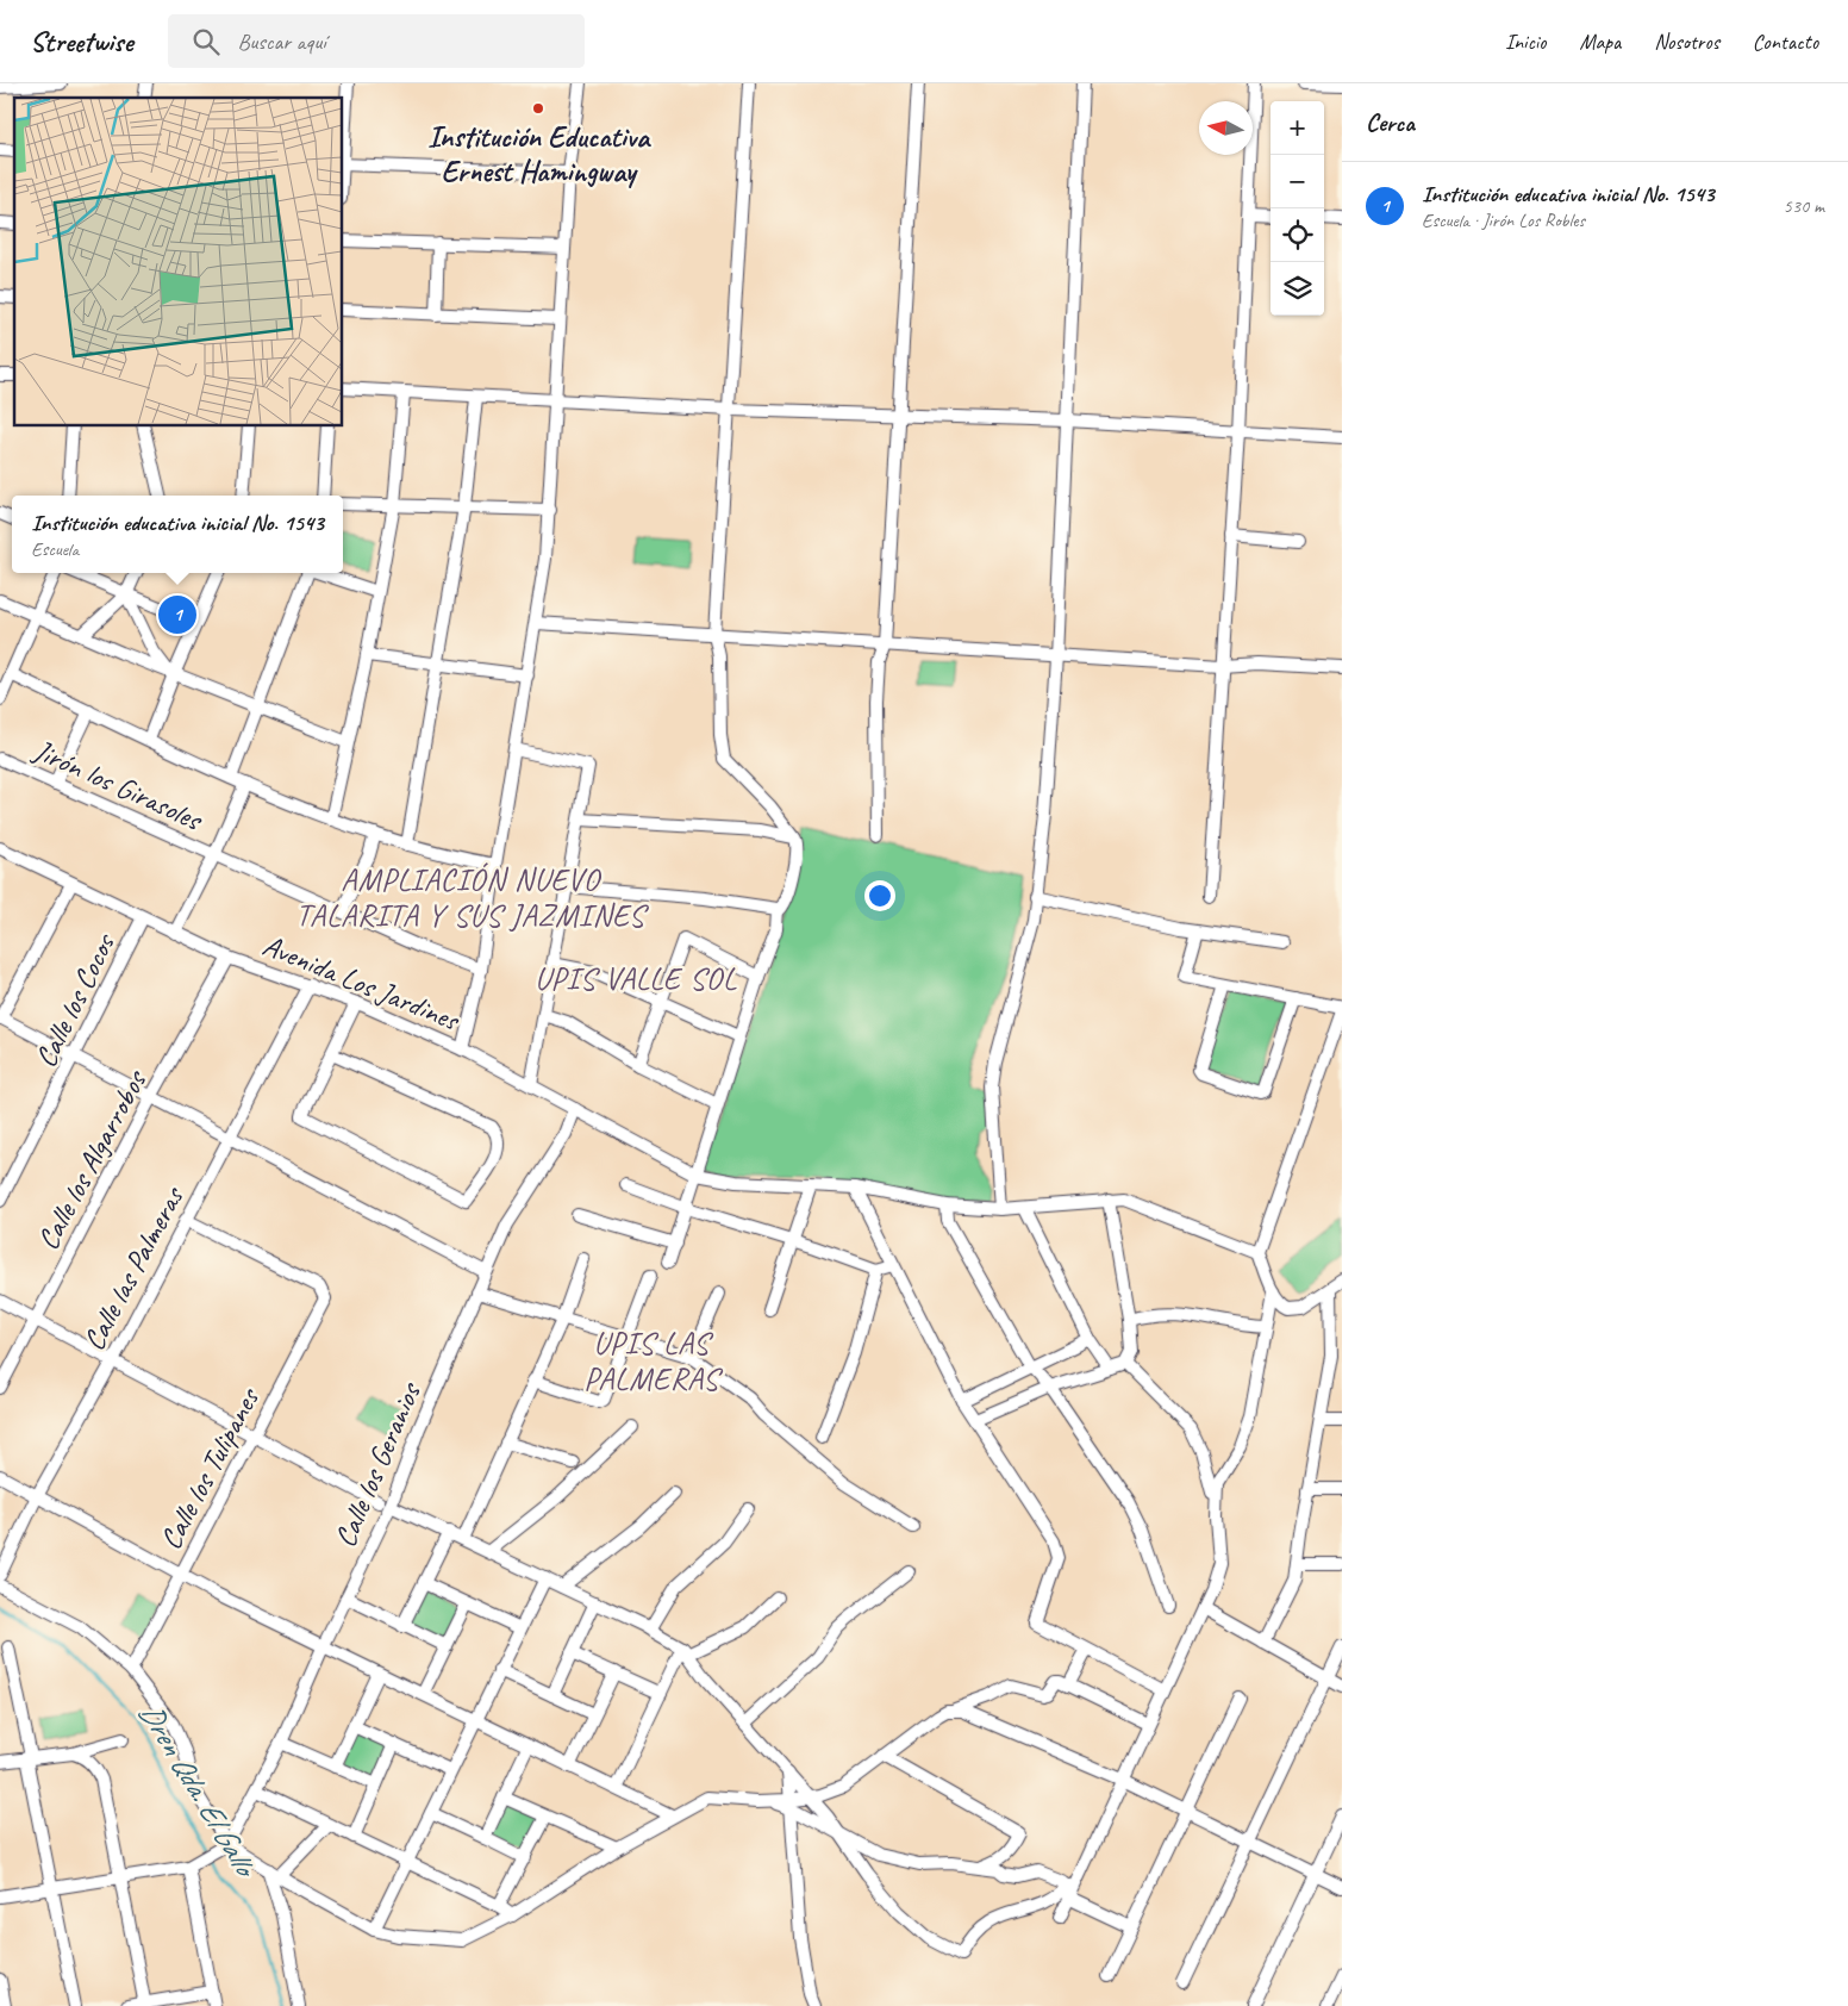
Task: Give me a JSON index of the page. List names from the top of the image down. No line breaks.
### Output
{"streets":{"street":["Jirón los Girasoles","Avenida Los Jardines","Calle los Cocos","Calle los Algarrobos","Calle las Palmeras","Calle los Geranios","Calle los Tulipanes"]},"crossings":[["Avenida Los Jardines","Calle los Cocos"],["Avenida Los Jardines","Calle los Algarrobos"],["Avenida Los Jardines","Calle las Palmeras"],["Avenida Los Jardines","Calle los Geranios"],["Calle las Palmeras","Calle los Tulipanes"]],"districts":["AMPLIACIÓN NUEVO TALARITA Y SUS JAZMINES","UPIS VALLE SOL","UPIS LAS PALMERAS"],"water":["Dren Qda. El Gallo"],"places":["Institución Educativa Ernest Hamingway"],"north":"left","page":{"header":"Streetwise","search":"Buscar aquí","nav":["Inicio","Mapa","Nosotros","Contacto"],"heading":"Cerca","map_buttons":["+","−"],"list":[{"mark":"1","name":"Institución educativa inicial No. 1543","note":"Escuela · Jirón Los Robles","value":"530 m"}],"popup":["Institución educativa inicial No. 1543","Escuela"],"pins":"1"}}
